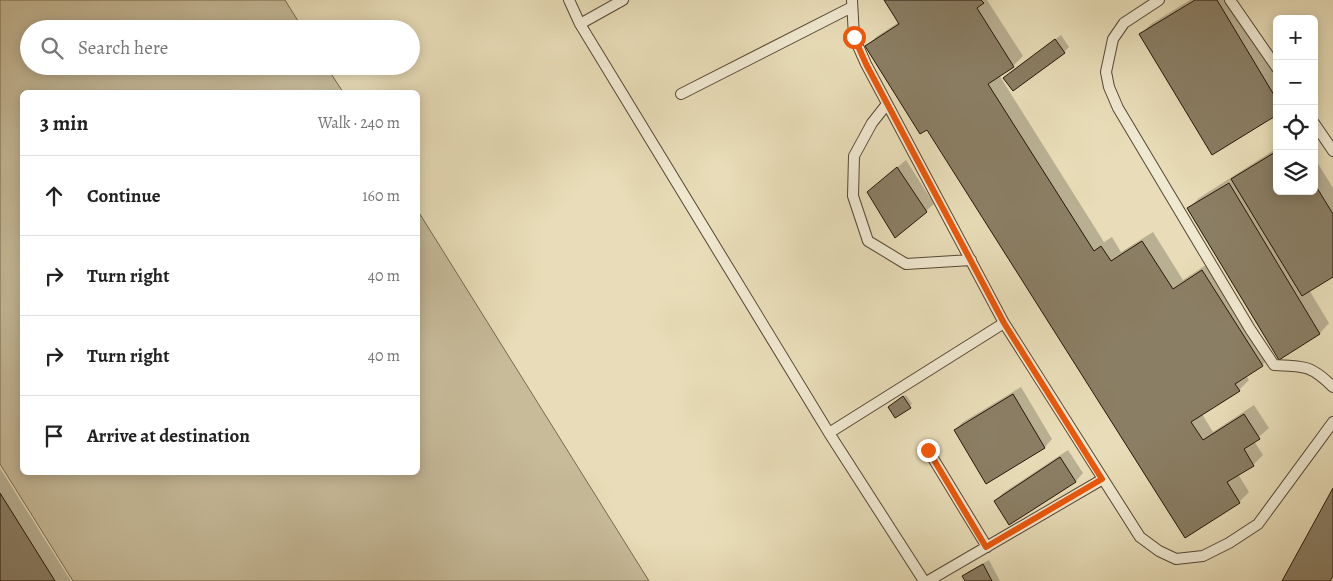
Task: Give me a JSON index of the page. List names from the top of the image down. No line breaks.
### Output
{"page":{"map_buttons":["+","−"],"search":"Search here","heading":["3 min","Walk · 240 m"],"list":[["Continue","160 m"],["Turn right","40 m"],["Turn right","40 m"],"Arrive at destination"]}}
